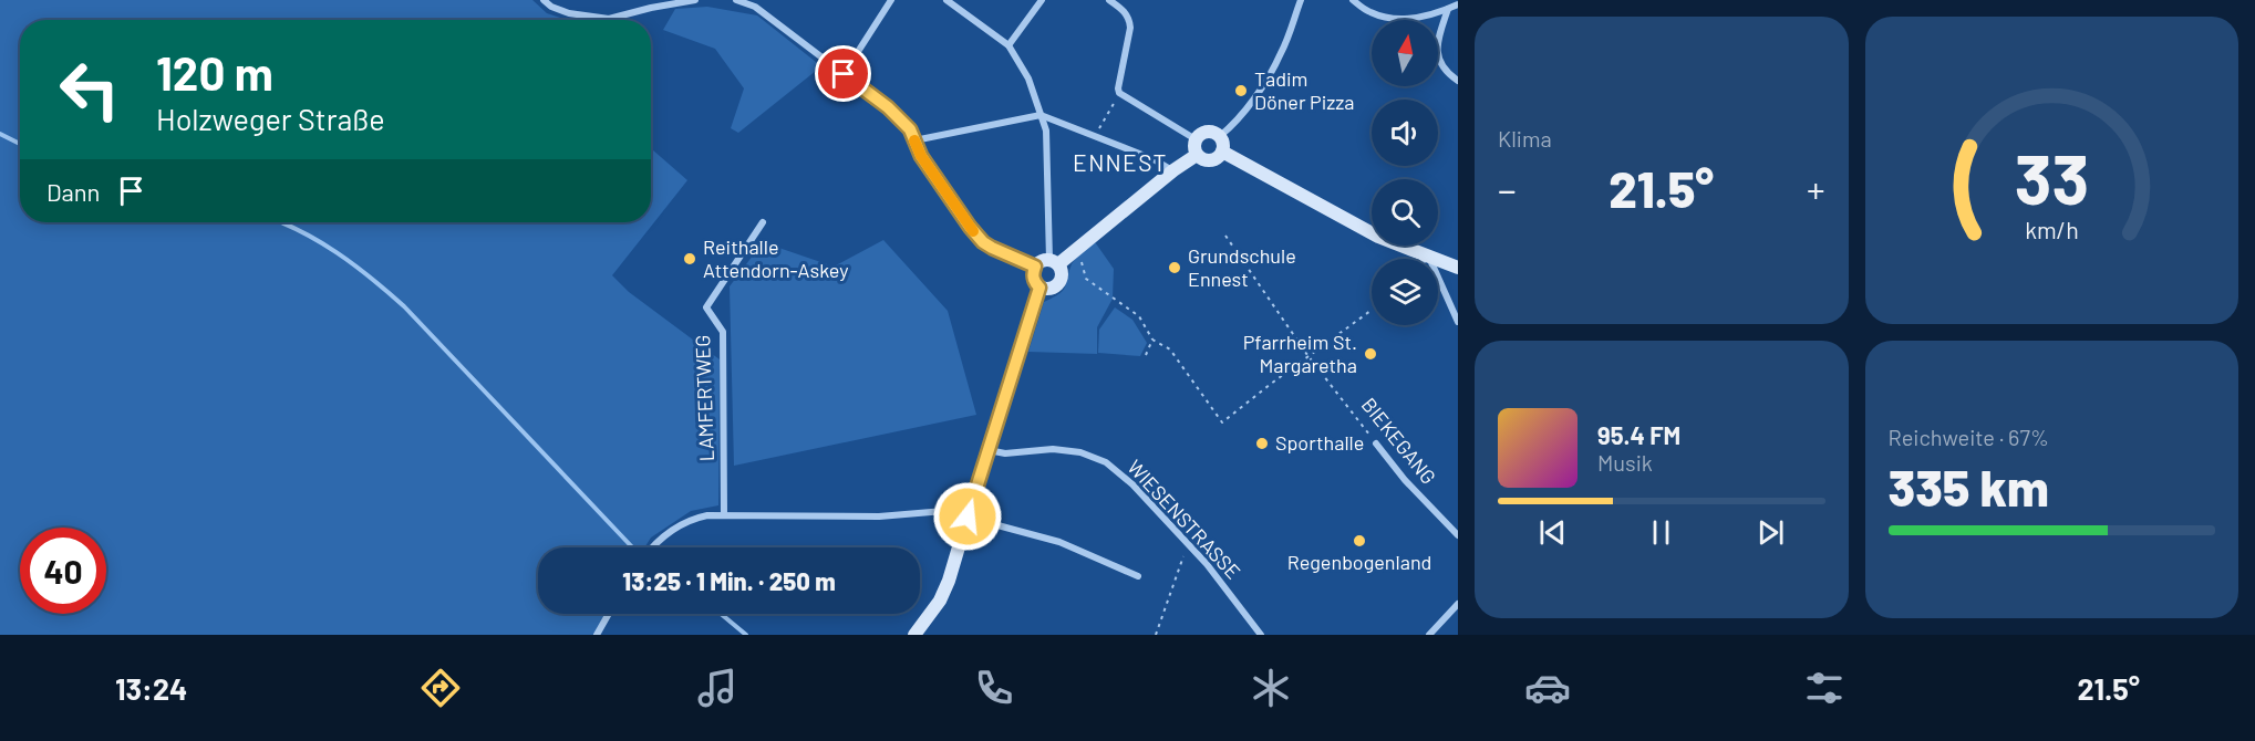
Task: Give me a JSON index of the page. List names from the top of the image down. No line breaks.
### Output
{"streets":{"street":["LAMFERTWEG","BIEKEGANG","WIESENSTRASSE"]},"districts":["ENNEST"],"places":["Tadim Döner Pizza","Reithalle Attendorn-Askey","Grundschule Ennest","Pfarrheim St. Margaretha","Sporthalle","Regenbogenland"],"north":"top","page":{"tile":["Klima",["Reichweite · 67%","335 km"]],"turn":["120 m","Holzweger Straße"],"then":"Dann","heat":["−","21.5°","+"],"song":["95.4 FM","Musik"],"limit":"40","trip":"13:25 · 1 Min. · 250 m","tabs":["13:24","21.5°"],"gauge":["33","km/h"]}}
